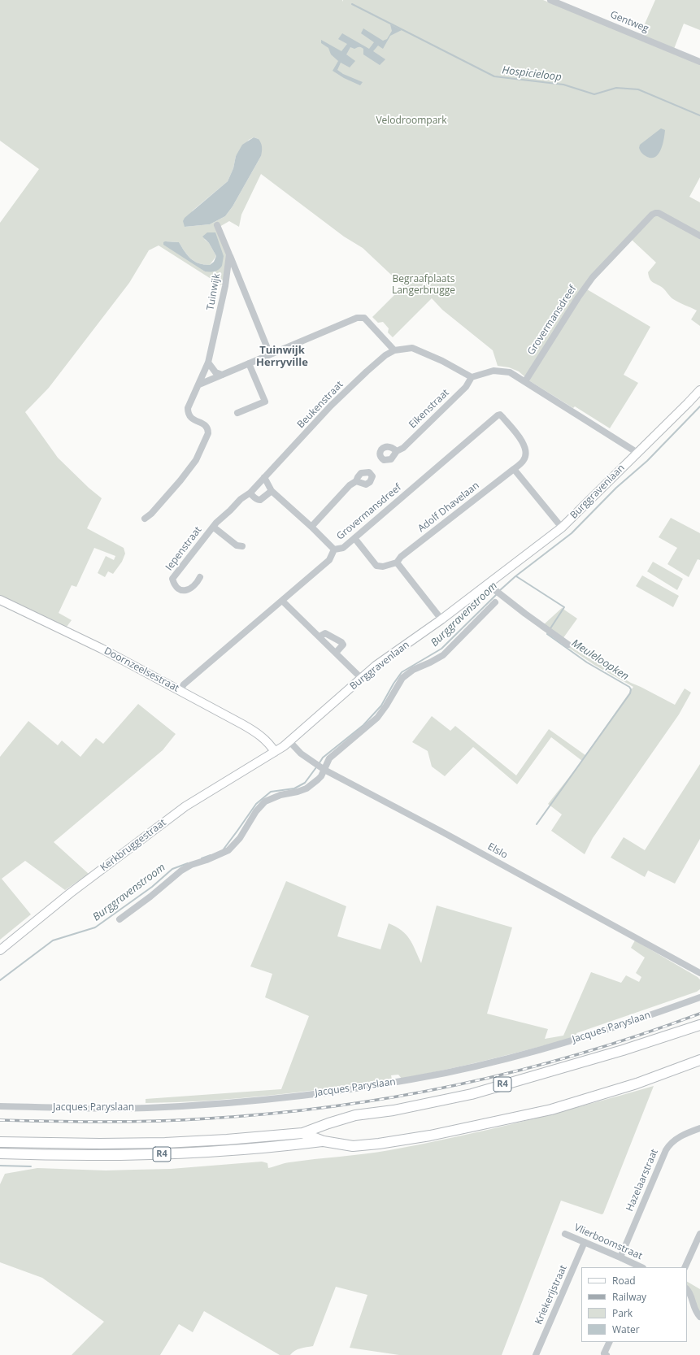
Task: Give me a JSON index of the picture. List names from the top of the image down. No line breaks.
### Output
{"streets":{"highway":["R4"],"main road":["Burggravenlaan","Doornzeelsestraat","Kerkbruggestraat"],"street":["Gentweg","Tuinwijk","Grovermansdreef","Beukenstraat","Eikenstraat","Adolf Dhavelaan","Iepenstraat","Elslo","Jacques Paryslaan","Hazelaarstraat","Vlierboomstraat","Kriekerijstraat"]},"crossings":[["Grovermansdreef","Adolf Dhavelaan"],["Grovermansdreef","Doornzeelsestraat"],["Beukenstraat","Eikenstraat"],["Beukenstraat","Iepenstraat"],["Burggravenlaan","Doornzeelsestraat"],["Burggravenlaan","Kerkbruggestraat"],["Burggravenlaan","Elslo"],["Doornzeelsestraat","Kerkbruggestraat"],["Hazelaarstraat","Vlierboomstraat"],["Vlierboomstraat","Kriekerijstraat"]],"districts":["Tuinwijk Herryville"],"water":["Hospicieloop","Burggravenstroom","Meuleloopken"],"parks":["Velodroompark","Begraafplaats Langerbrugge"],"legend":["Road","Railway","Park","Water"]}
